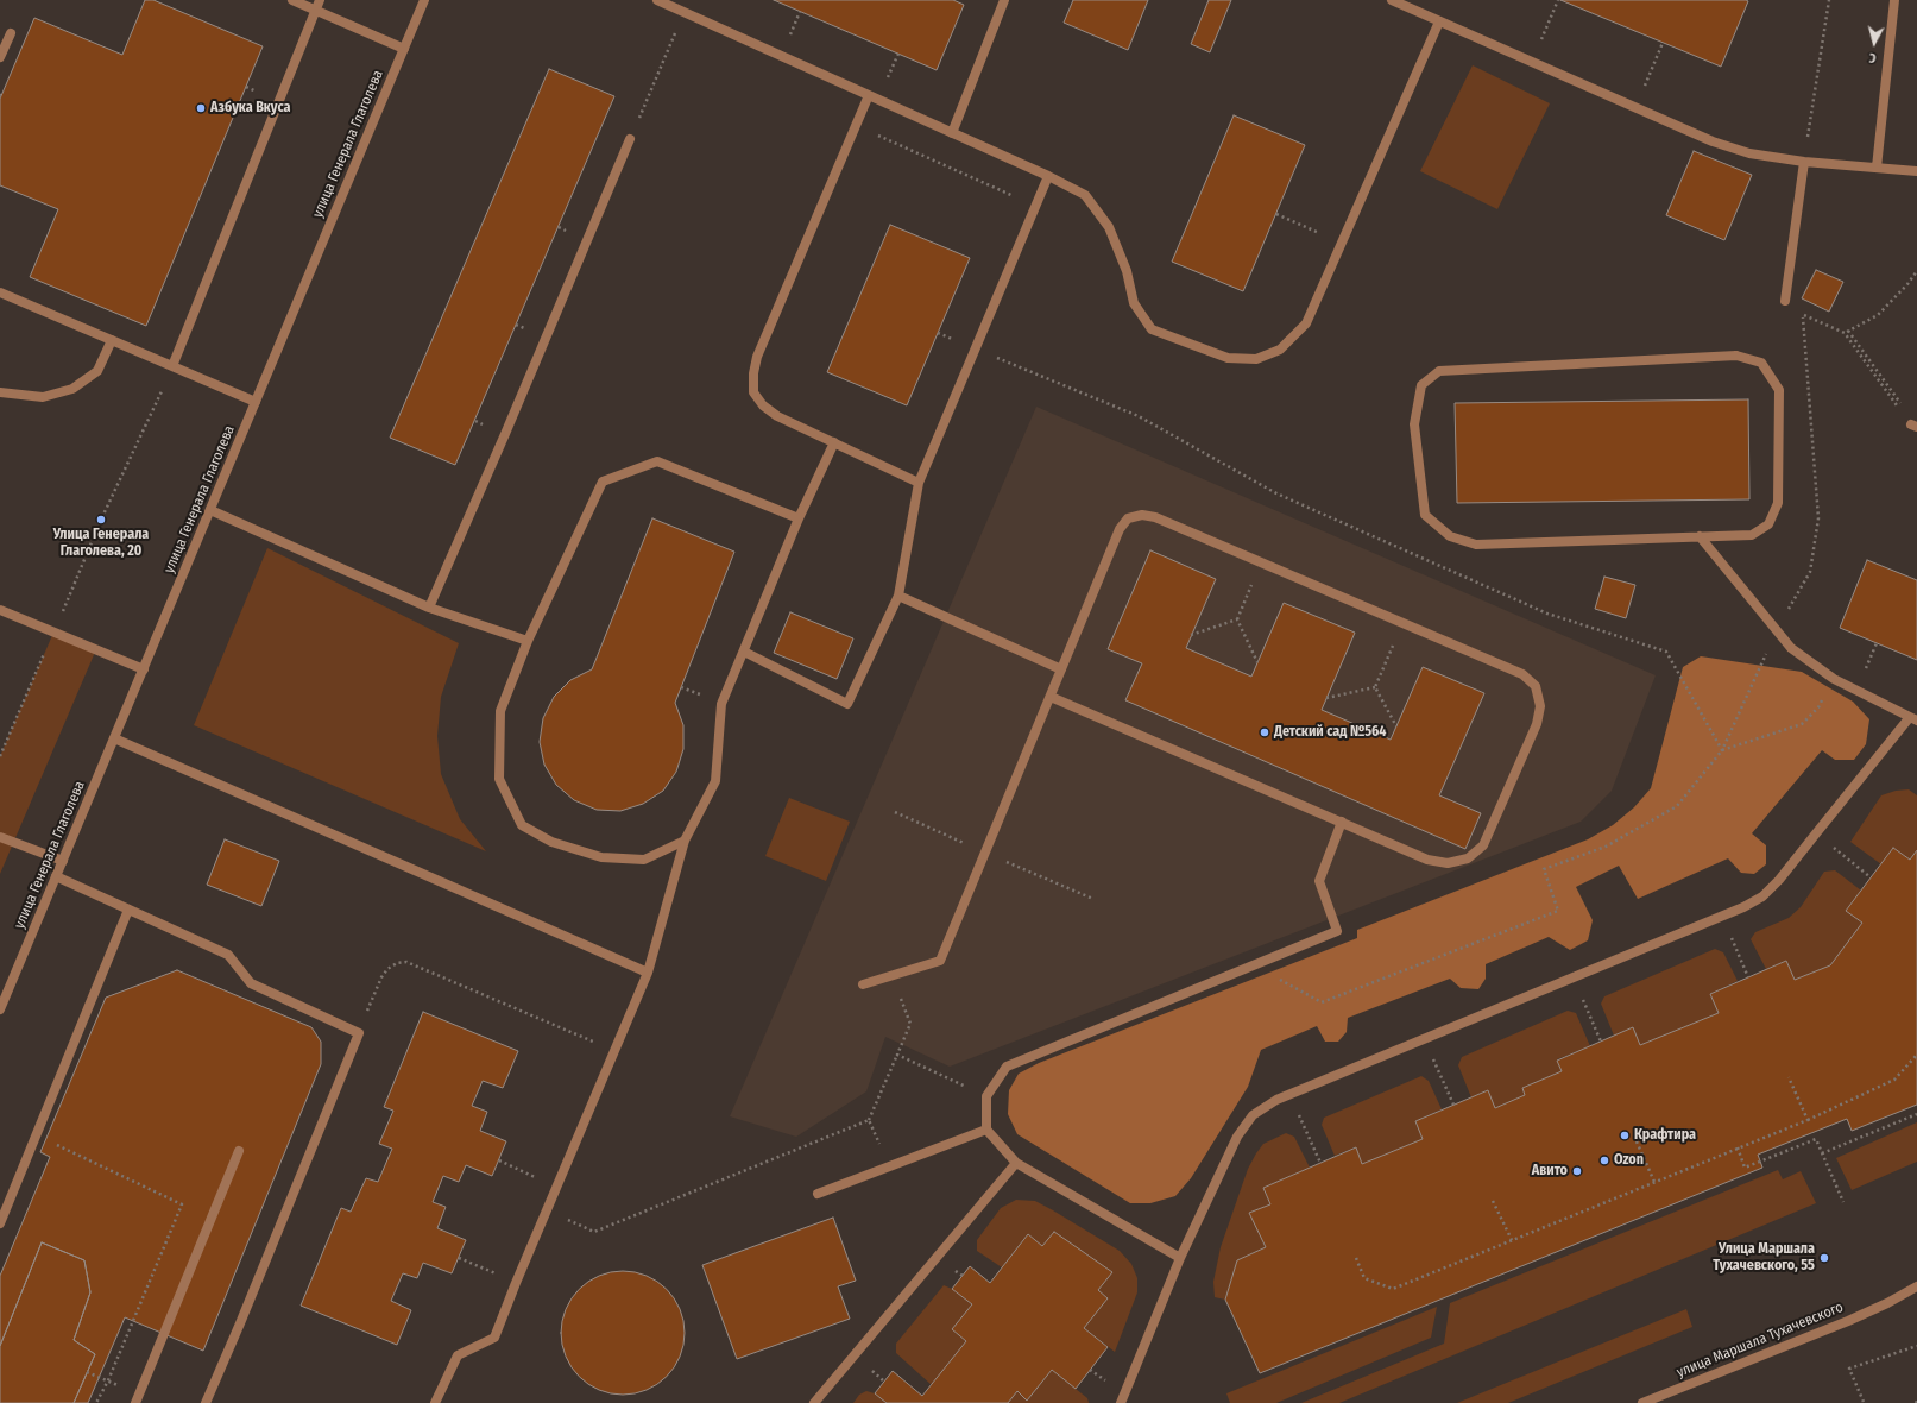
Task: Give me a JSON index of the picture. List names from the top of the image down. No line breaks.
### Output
{"streets":{"street":["улица Генерала Глаголева","улица Маршала Тухачевского"]},"places":["Азбука Вкуса","Улица Генерала Глаголева, 20","Детский сад №564","Крафтира","Ozon","Авито","Улица Маршала Тухачевского, 55"],"north":"bottom"}
